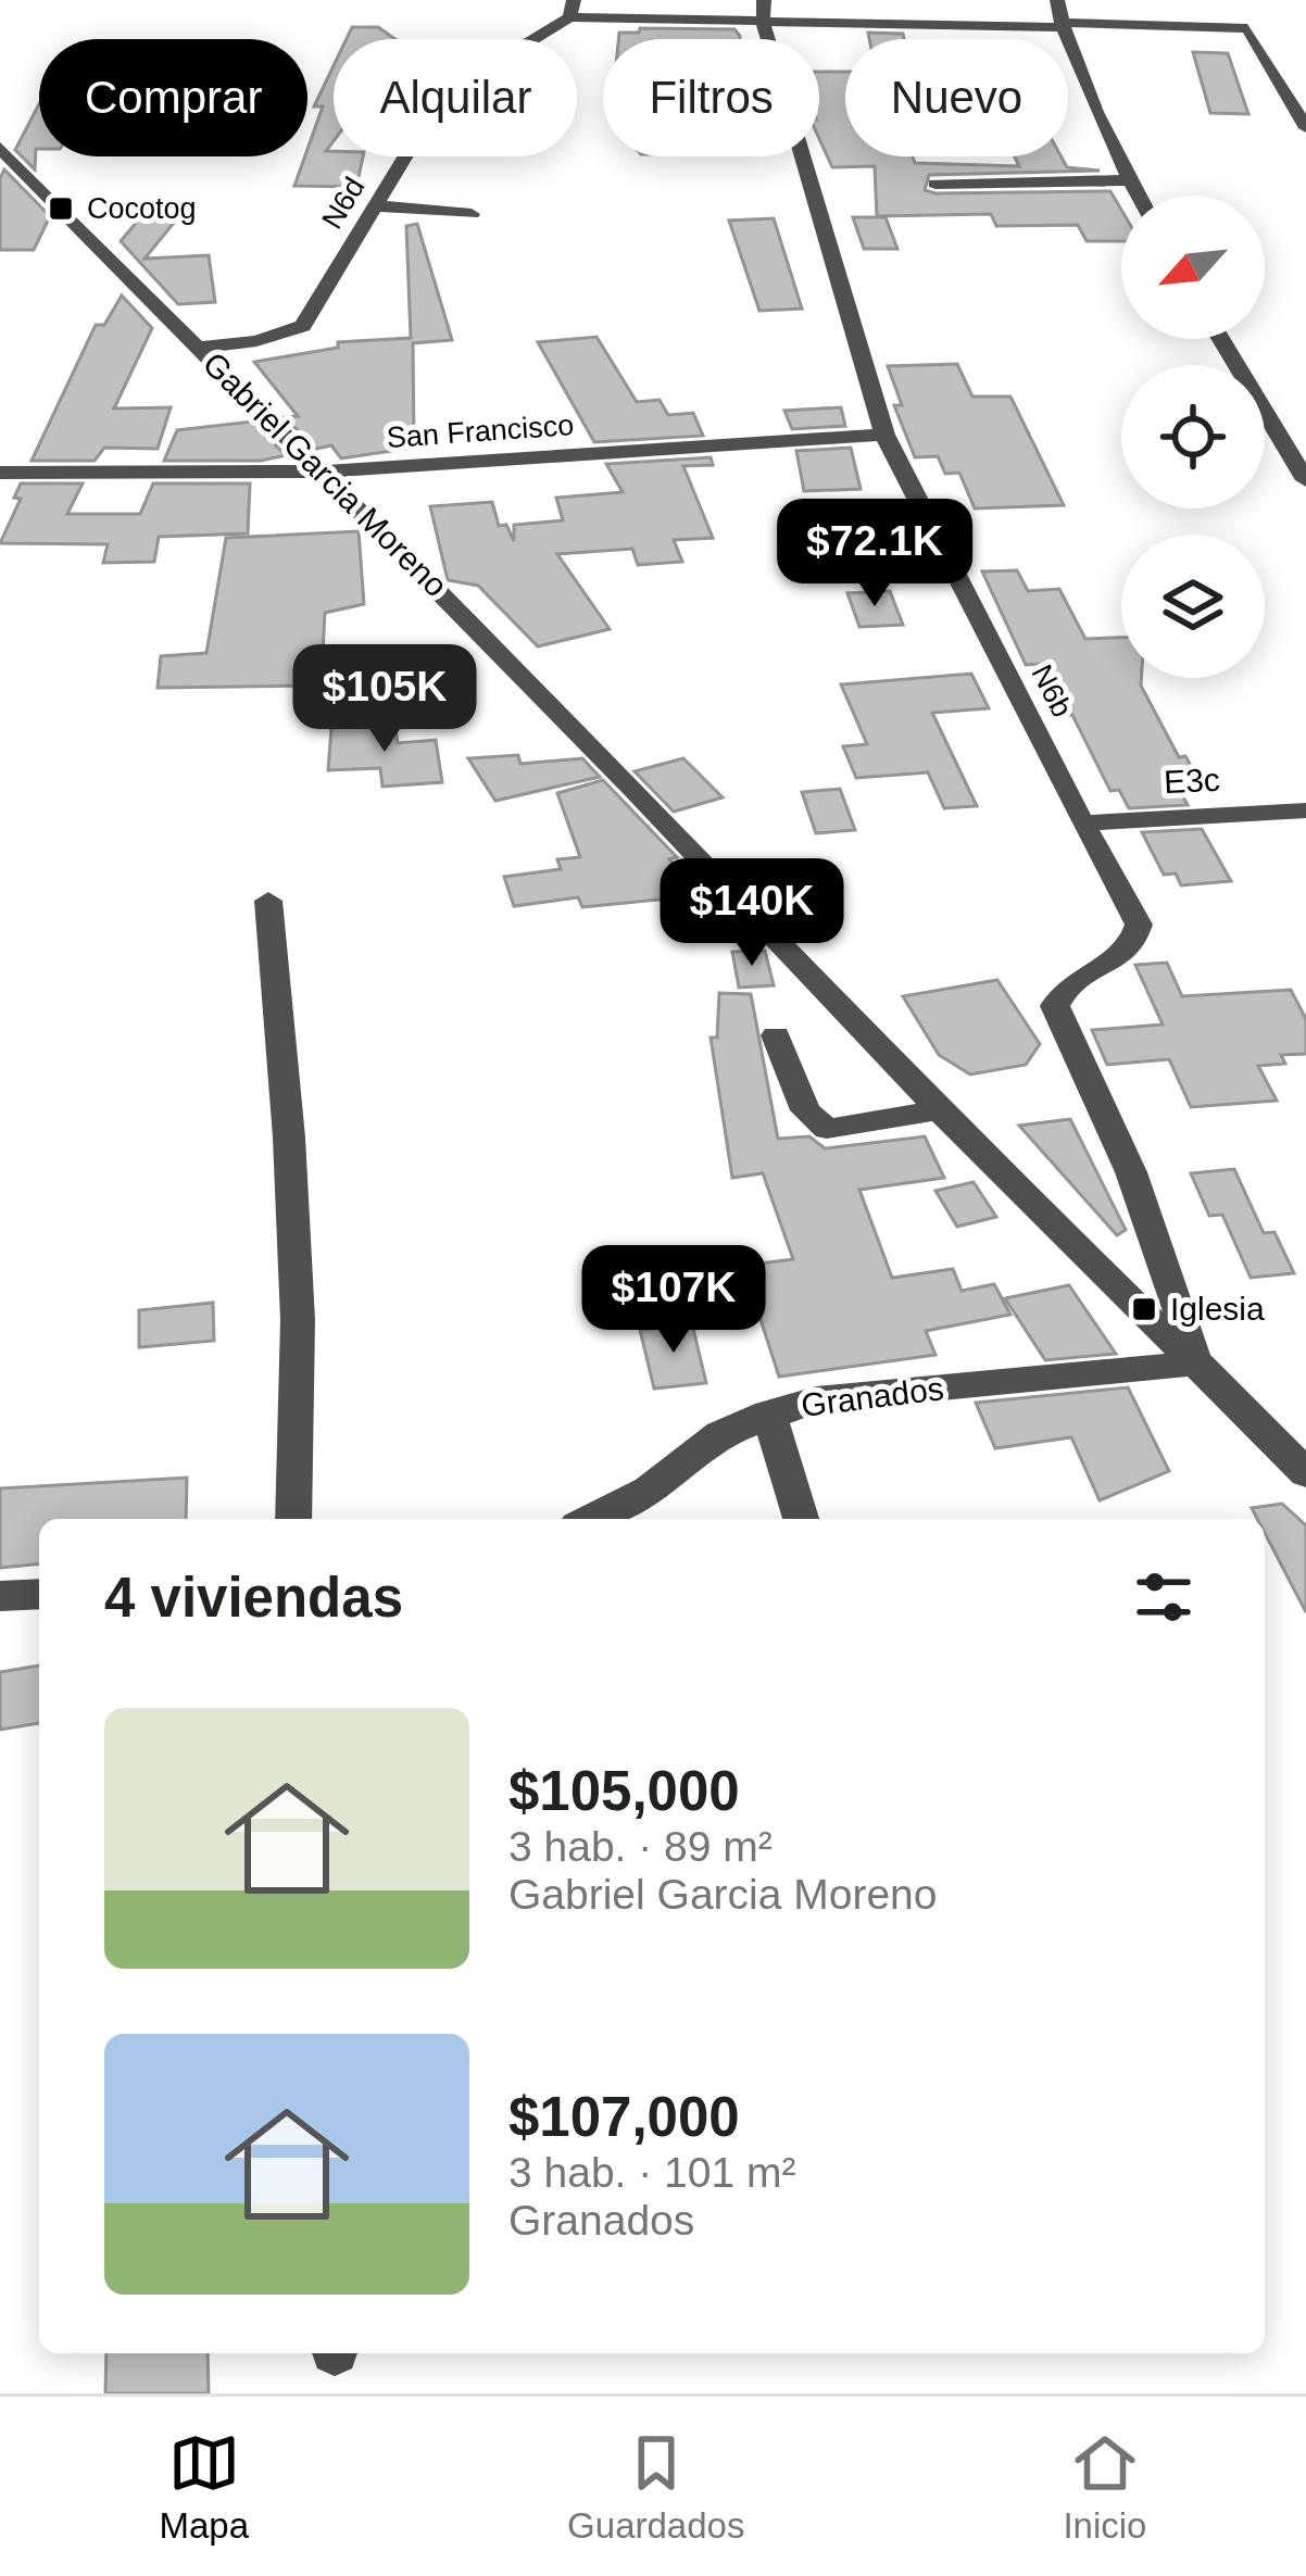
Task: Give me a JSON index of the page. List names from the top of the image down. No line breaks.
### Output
{"streets":{"street":["N6d","San Francisco","Gabriel Garcia Moreno","N6b","E3c","Granados"]},"crossings":[["N6d","Gabriel Garcia Moreno"],["San Francisco","Gabriel Garcia Moreno"],["San Francisco","N6b"],["Gabriel Garcia Moreno","N6b"],["Gabriel Garcia Moreno","Granados"],["N6b","E3c"],["N6b","Granados"]],"places":{"transit":["Cocotog","Iglesia"]},"north":"bottom left","page":{"chip":["Comprar","Alquilar","Filtros","Nuevo"],"price":["$72.1K","$105K","$140K","$107K"],"heading":"4 viviendas","list":[{"name":"$105,000","note":"3 hab. · 89 m² · Gabriel Garcia Moreno"},{"name":"$107,000","note":"3 hab. · 101 m² · Granados"}],"tabs":["Mapa","Guardados","Inicio"]}}
